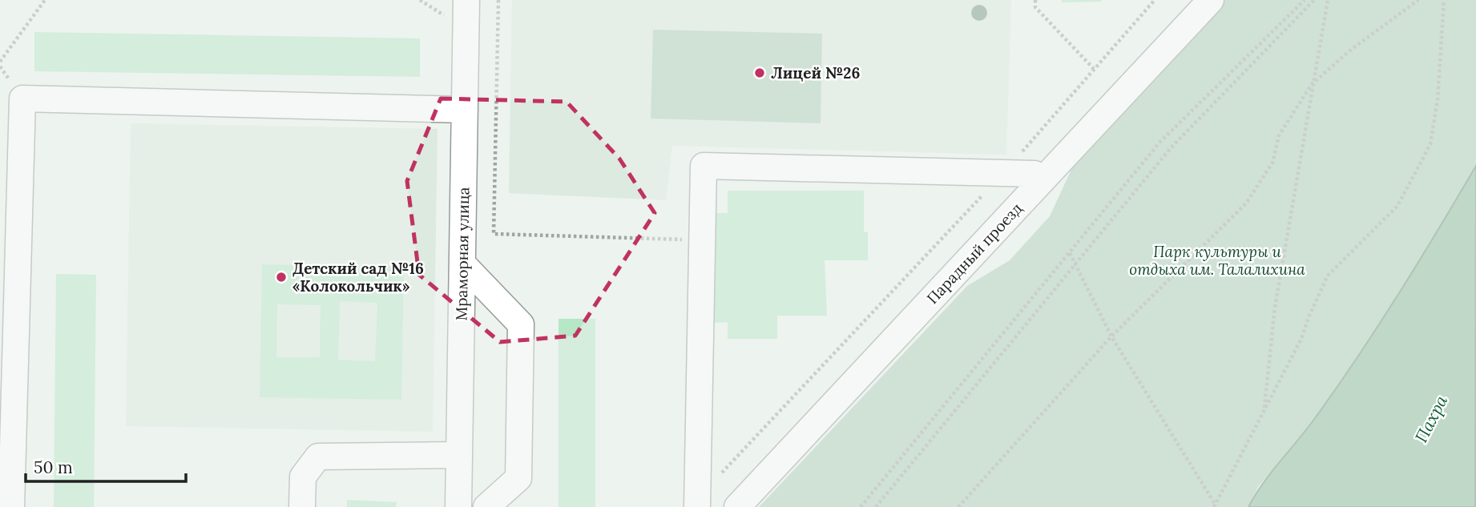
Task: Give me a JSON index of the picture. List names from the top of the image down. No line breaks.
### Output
{"streets":{"street":["Парадный проезд","Мраморная улица"]},"water":["Пахра"],"parks":["Парк культуры и отдыха им. Талалихина"],"places":["Лицей №26","Детский сад №16 «Колокольчик»"],"scale_bar":"50 m"}
